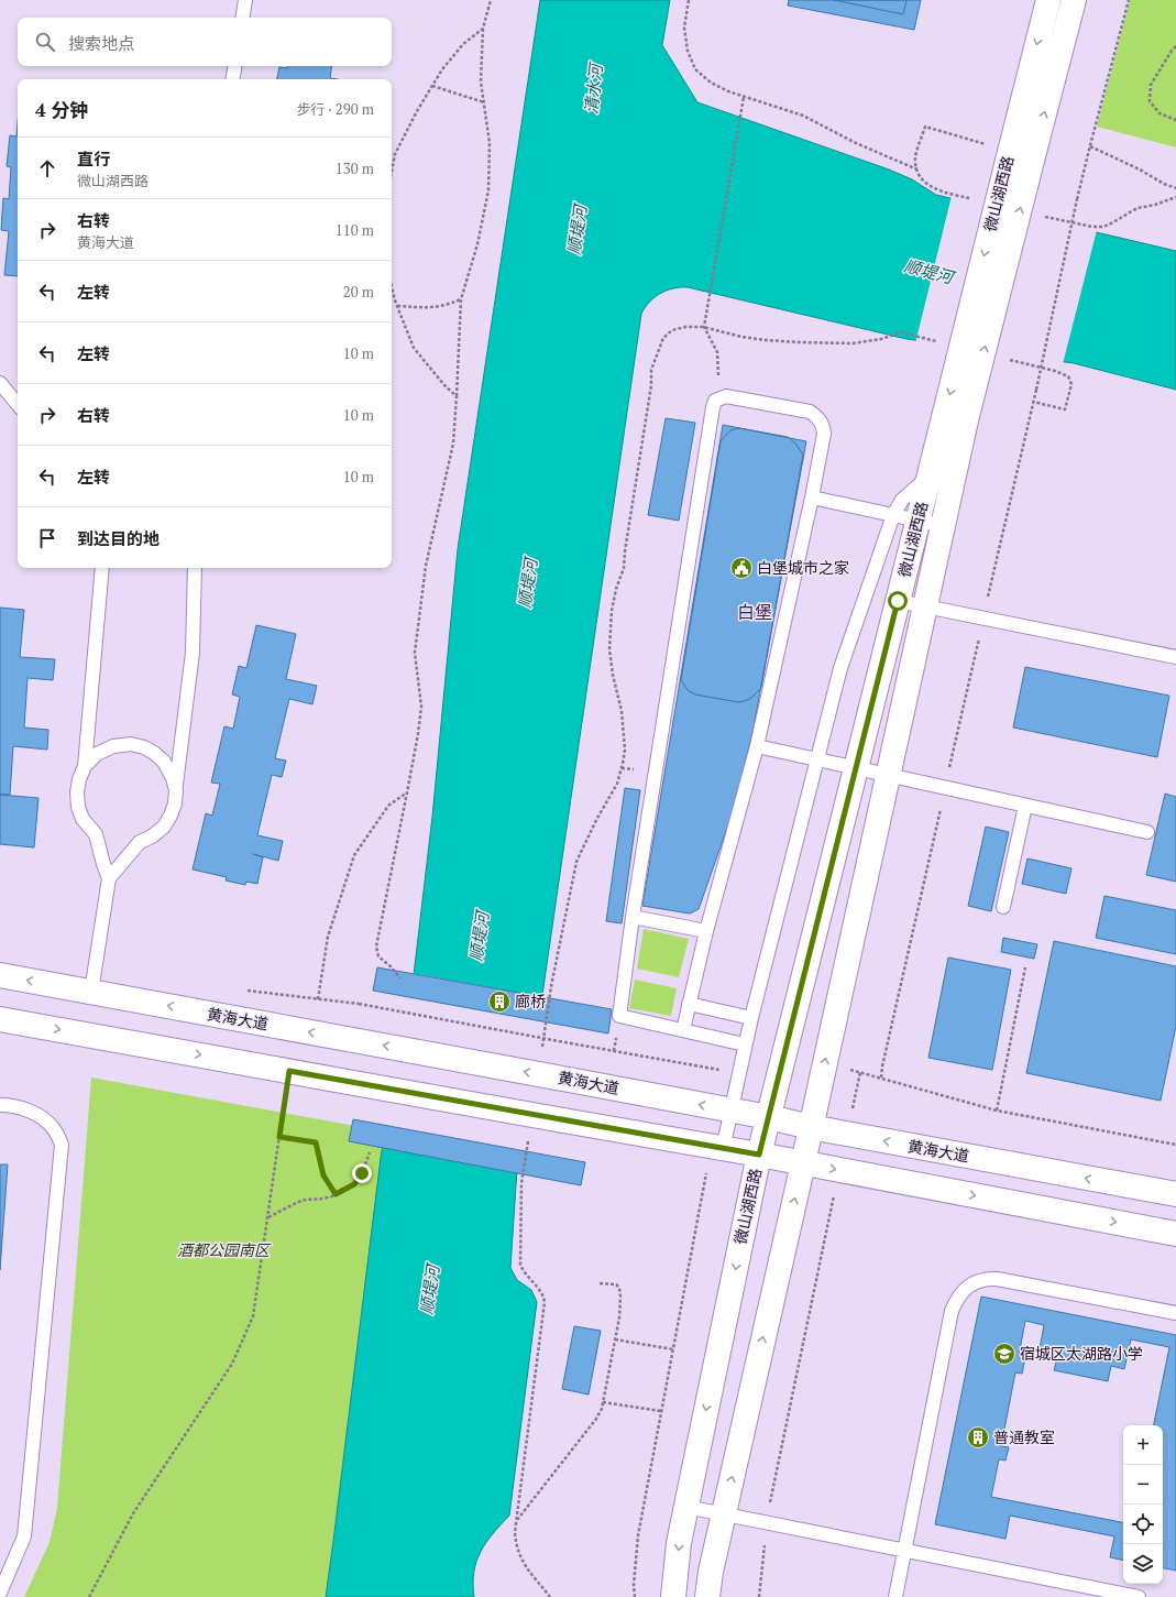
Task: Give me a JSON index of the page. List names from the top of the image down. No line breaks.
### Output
{"streets":{"street":["微山湖西路","黄海大道"]},"crossings":[["微山湖西路","黄海大道"]],"districts":["白堡"],"water":["清水河","顺堤河"],"parks":["酒都公园南区"],"places":{"public building":["白堡城市之家"],"building":["廊桥","普通教室"],"school or university":["宿城区太湖路小学"]},"page":{"search":"搜索地点","heading":["4 分钟","步行 · 290 m"],"list":[["直行","微山湖西路","130 m"],["右转","黄海大道","110 m"],["左转","20 m"],["左转","10 m"],["右转","10 m"],["左转","10 m"],"到达目的地"],"map_buttons":["+","−"]}}
